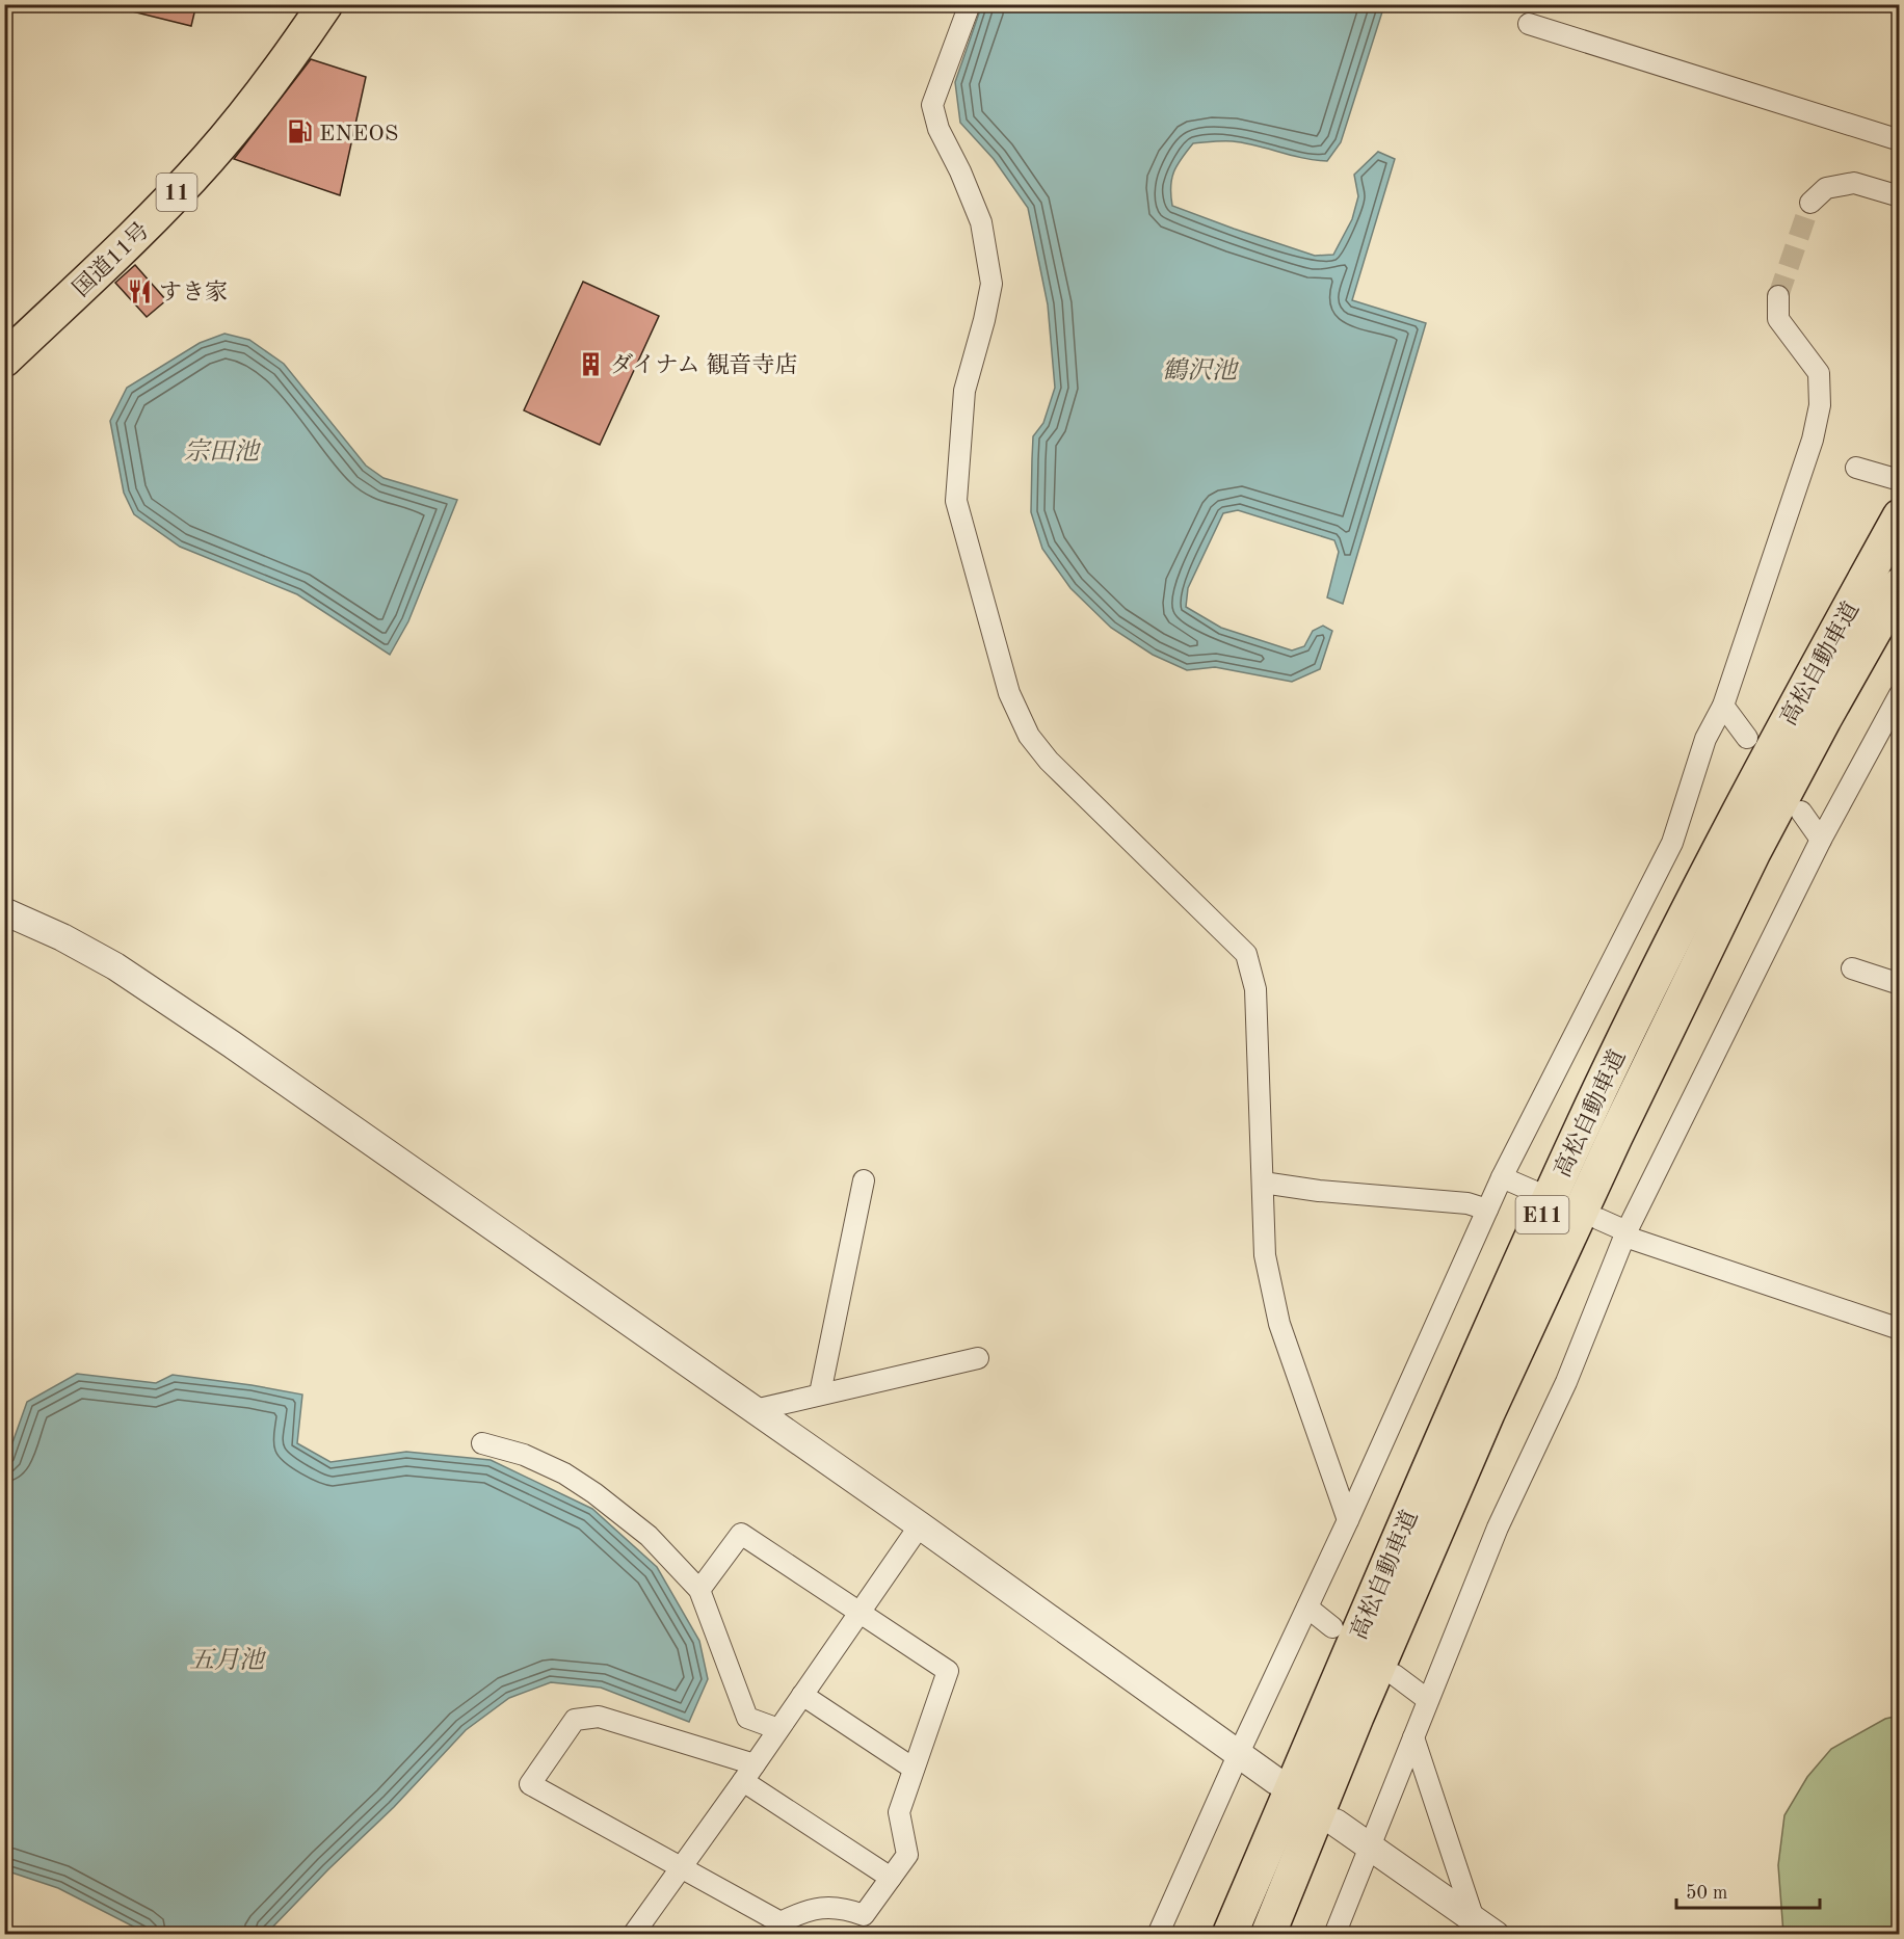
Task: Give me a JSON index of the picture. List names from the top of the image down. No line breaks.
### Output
{"streets":{"highway":["11","国道11号","高松自動車道","E11"]},"water":["鶴沢池","宗田池","五月池"],"places":{"fuel station":["ENEOS"],"restaurant":["すき家"],"building":["ダイナム 観音寺店"]},"scale_bar":"50 m"}
